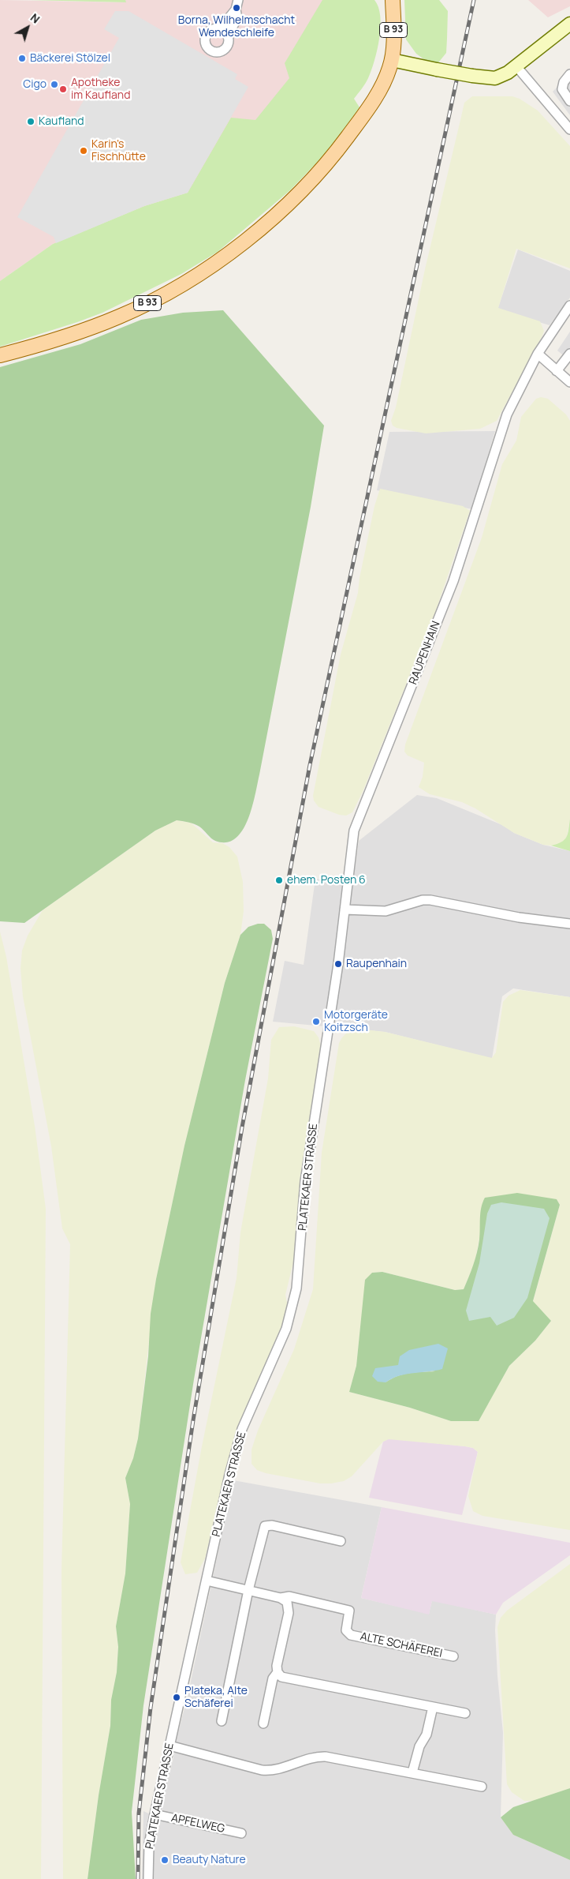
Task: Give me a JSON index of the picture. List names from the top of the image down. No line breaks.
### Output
{"streets":{"main road":["B 93"],"street":["RAUPENHAIN","PLATEKAER STRASSE","ALTE SCHÄFEREI","APFELWEG"]},"crossings":[["RAUPENHAIN","PLATEKAER STRASSE"],["PLATEKAER STRASSE","ALTE SCHÄFEREI"],["PLATEKAER STRASSE","APFELWEG"]],"places":["Borna, Wilhelmschacht Wendeschleife","Bäckerei Stölzel","Cigo","Apotheke im Kaufland","Kaufland","Karin's Fischhütte","ehem. Posten 6","Raupenhain","Motorgeräte Koitzsch","Plateka, Alte Schäferei","Beauty Nature"],"north":"top right"}
